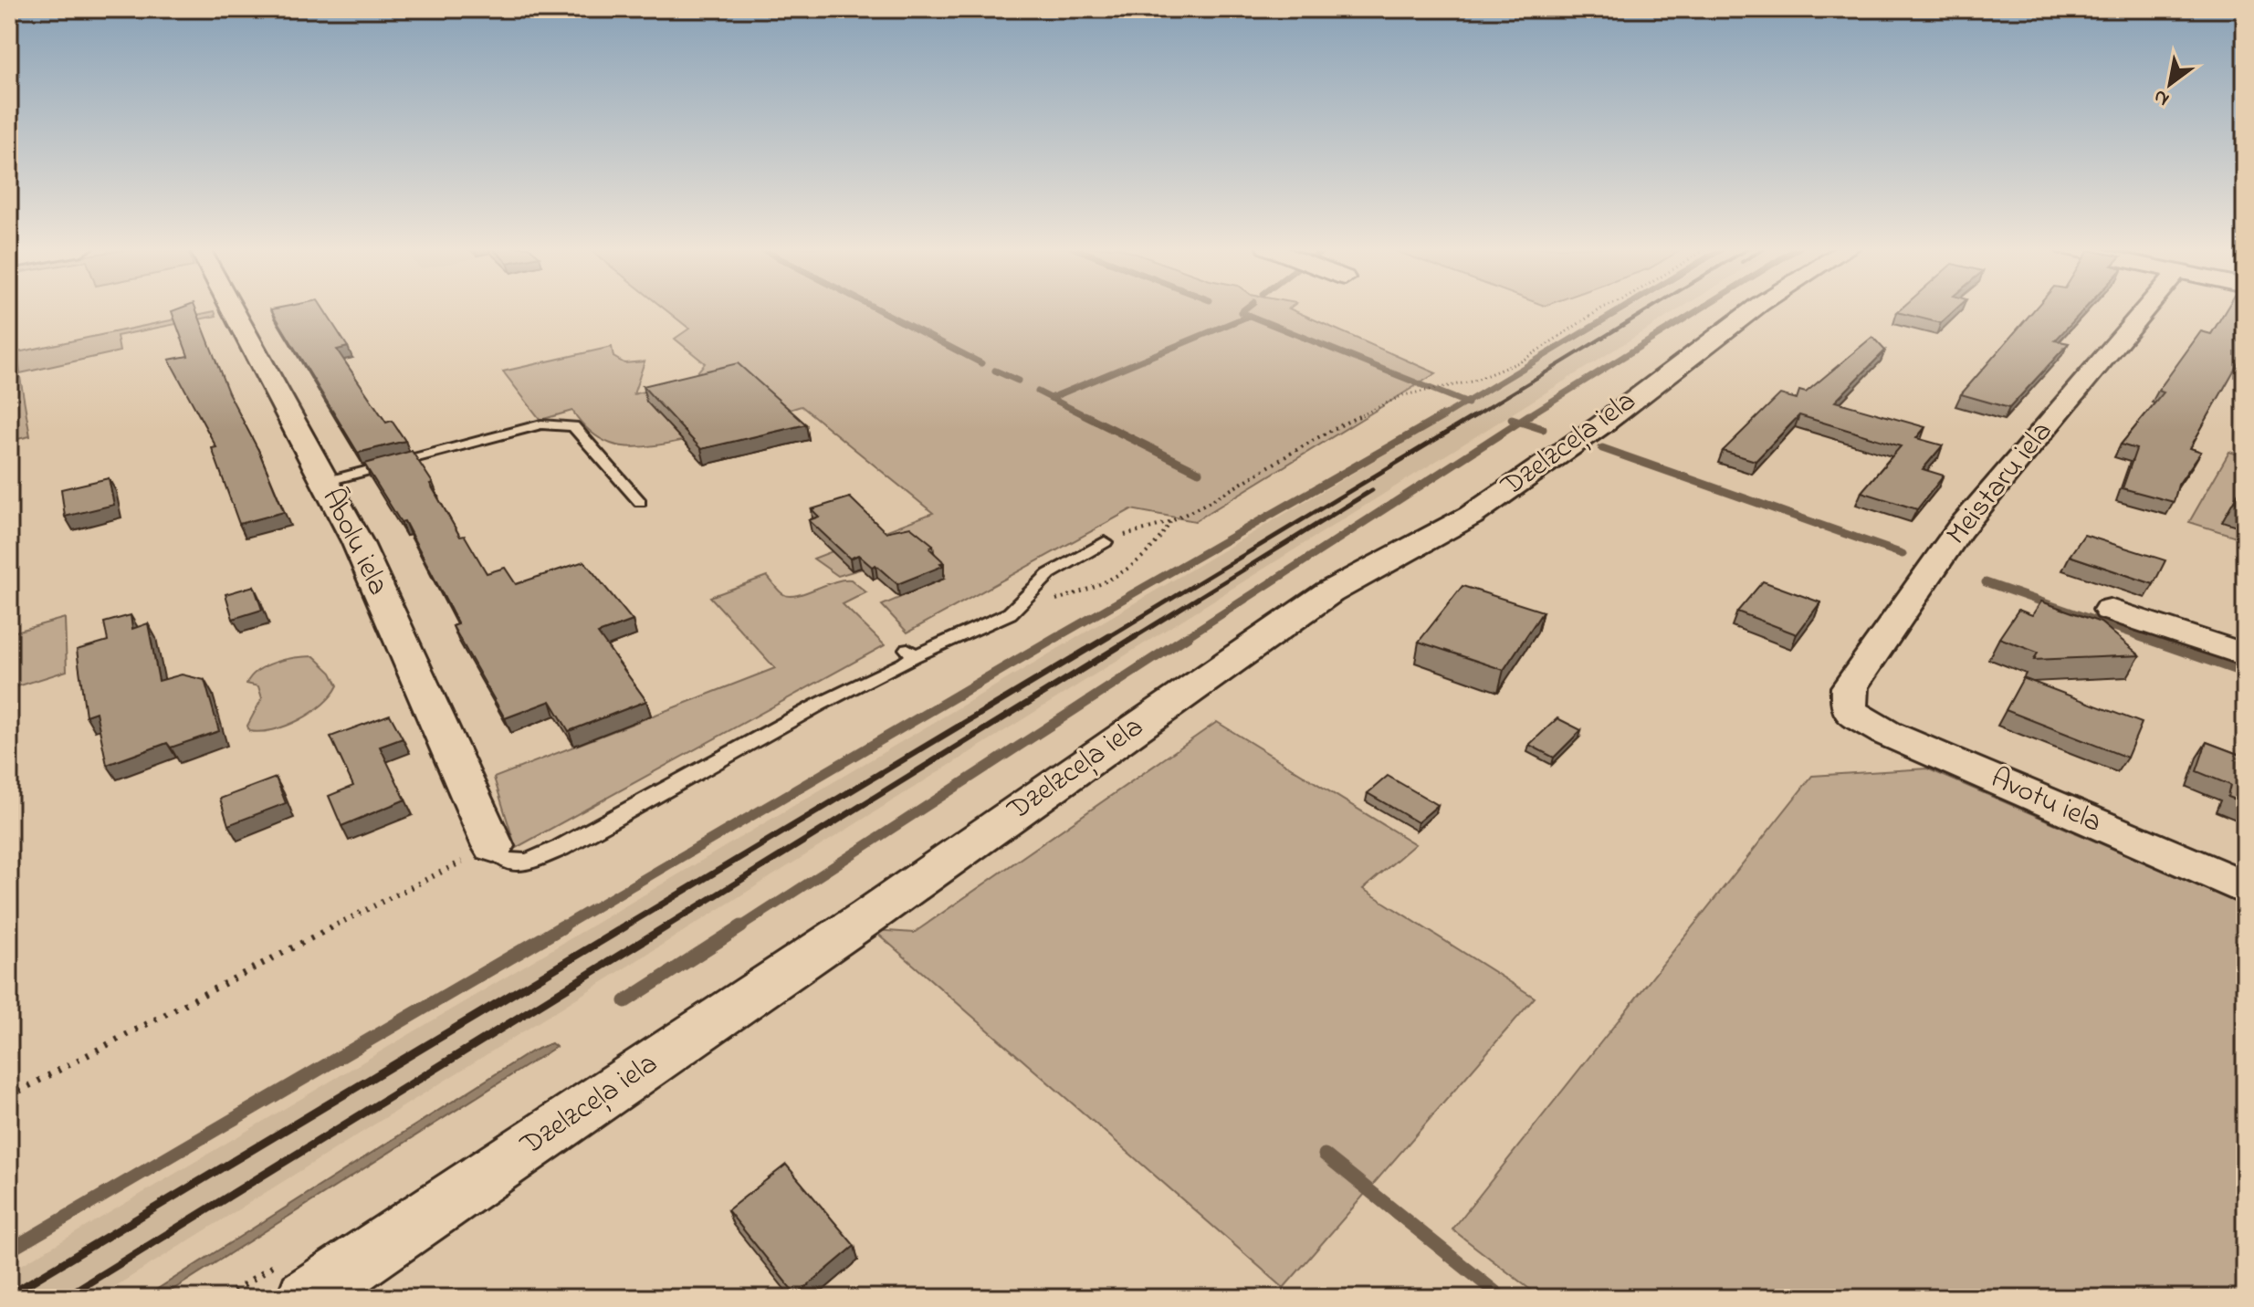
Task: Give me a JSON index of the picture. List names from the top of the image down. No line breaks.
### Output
{"streets":{"street":["Dzelzceļa iela","Meistaru iela","Ābolu iela","Avotu iela"]},"crossings":[["Meistaru iela","Avotu iela"]],"north":"bottom left"}
